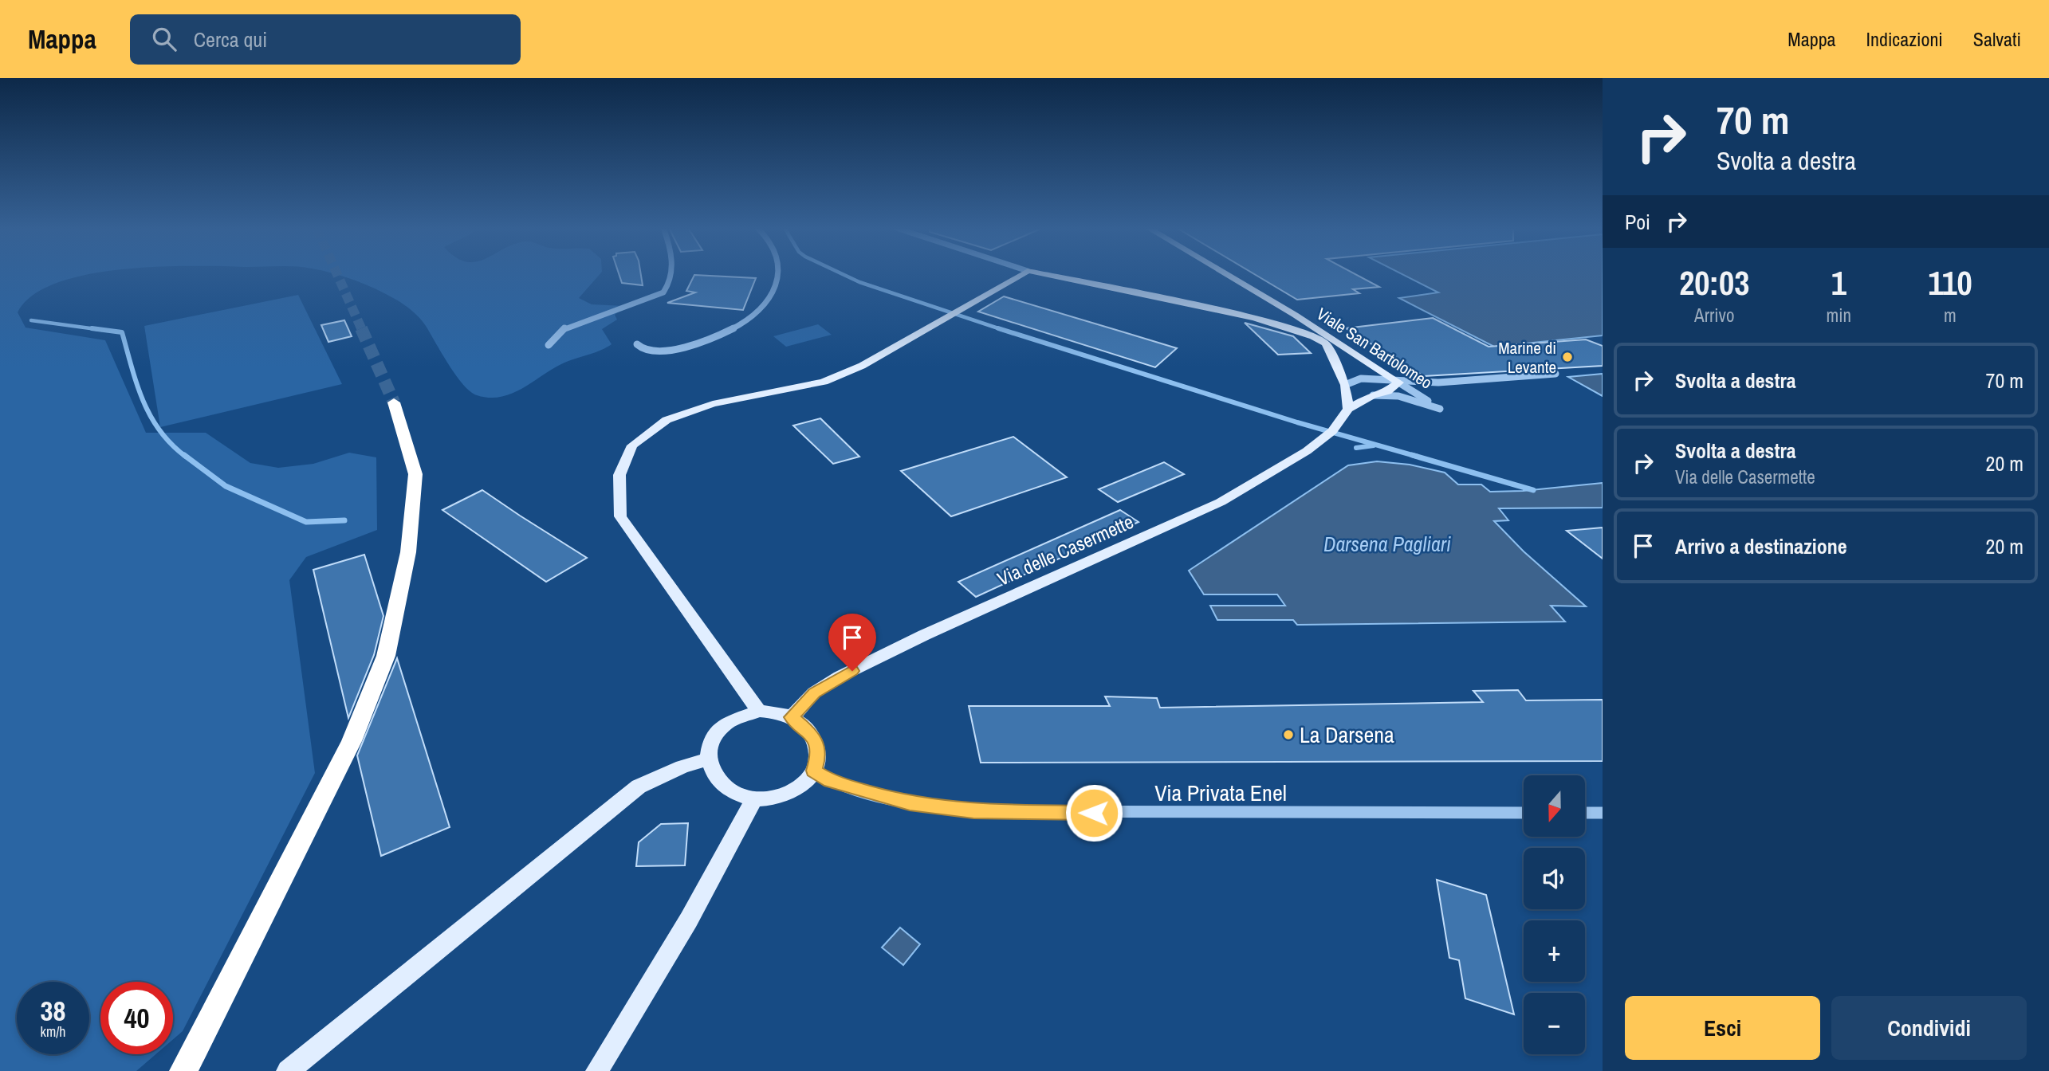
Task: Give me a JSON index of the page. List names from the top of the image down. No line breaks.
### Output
{"streets":{"main road":["Viale San Bartolomeo","Via delle Casermette"],"street":["Via Privata Enel"]},"crossings":[["Via delle Casermette","Via Privata Enel"]],"water":["Darsena Pagliari"],"places":["Marine di Levante","La Darsena"],"north":"bottom","page":{"header":"Mappa","search":"Cerca qui","nav":["Mappa","Indicazioni","Salvati"],"turn":["70 m","Svolta a destra"],"then":"Poi","eta":["20:03","Arrivo","1","min","110","m"],"list":[{"name":"Svolta a destra","value":"70 m"},{"name":"Svolta a destra","note":"Via delle Casermette","value":"20 m"},{"name":"Arrivo a destinazione","value":"20 m"}],"map_buttons":["+","−"],"speed":"38 km/h","limit":"40","buttons":["Esci","Condividi"]}}
